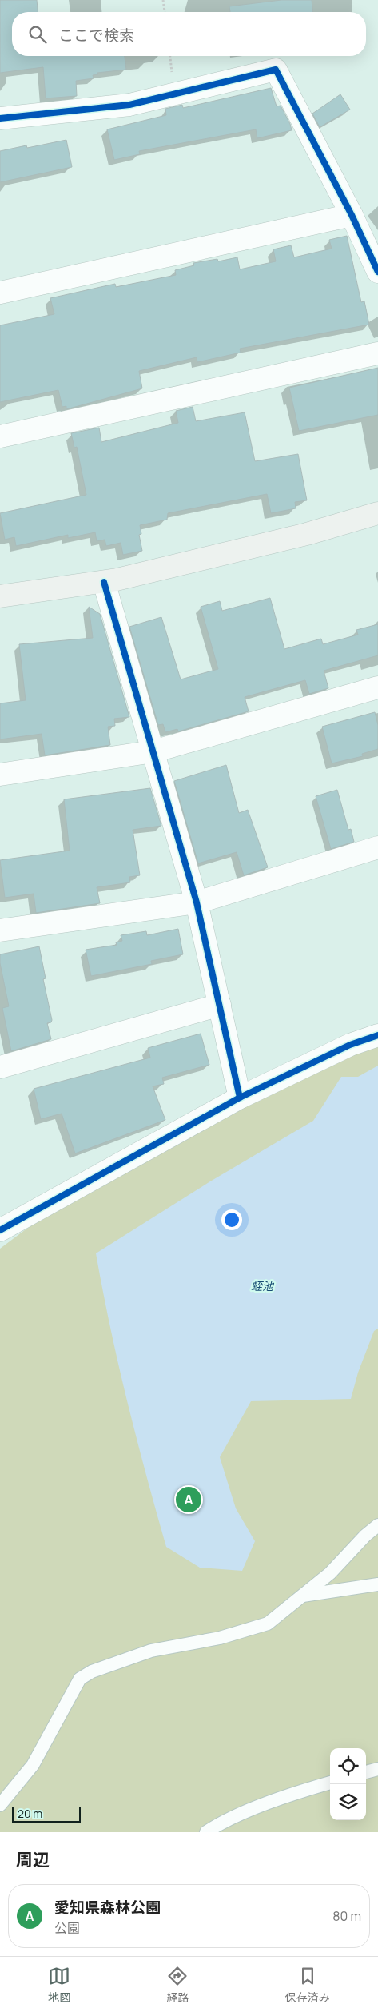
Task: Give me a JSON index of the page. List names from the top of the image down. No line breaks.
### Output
{"water":["蛭池"],"scale_bar":"20 m","page":{"search":"ここで検索","pins":"A","scale":"20 m","heading":"周辺","list":[{"mark":"A","name":"愛知県森林公園","note":"公園","value":"80 m"}],"nav":["地図","経路","保存済み"]}}
